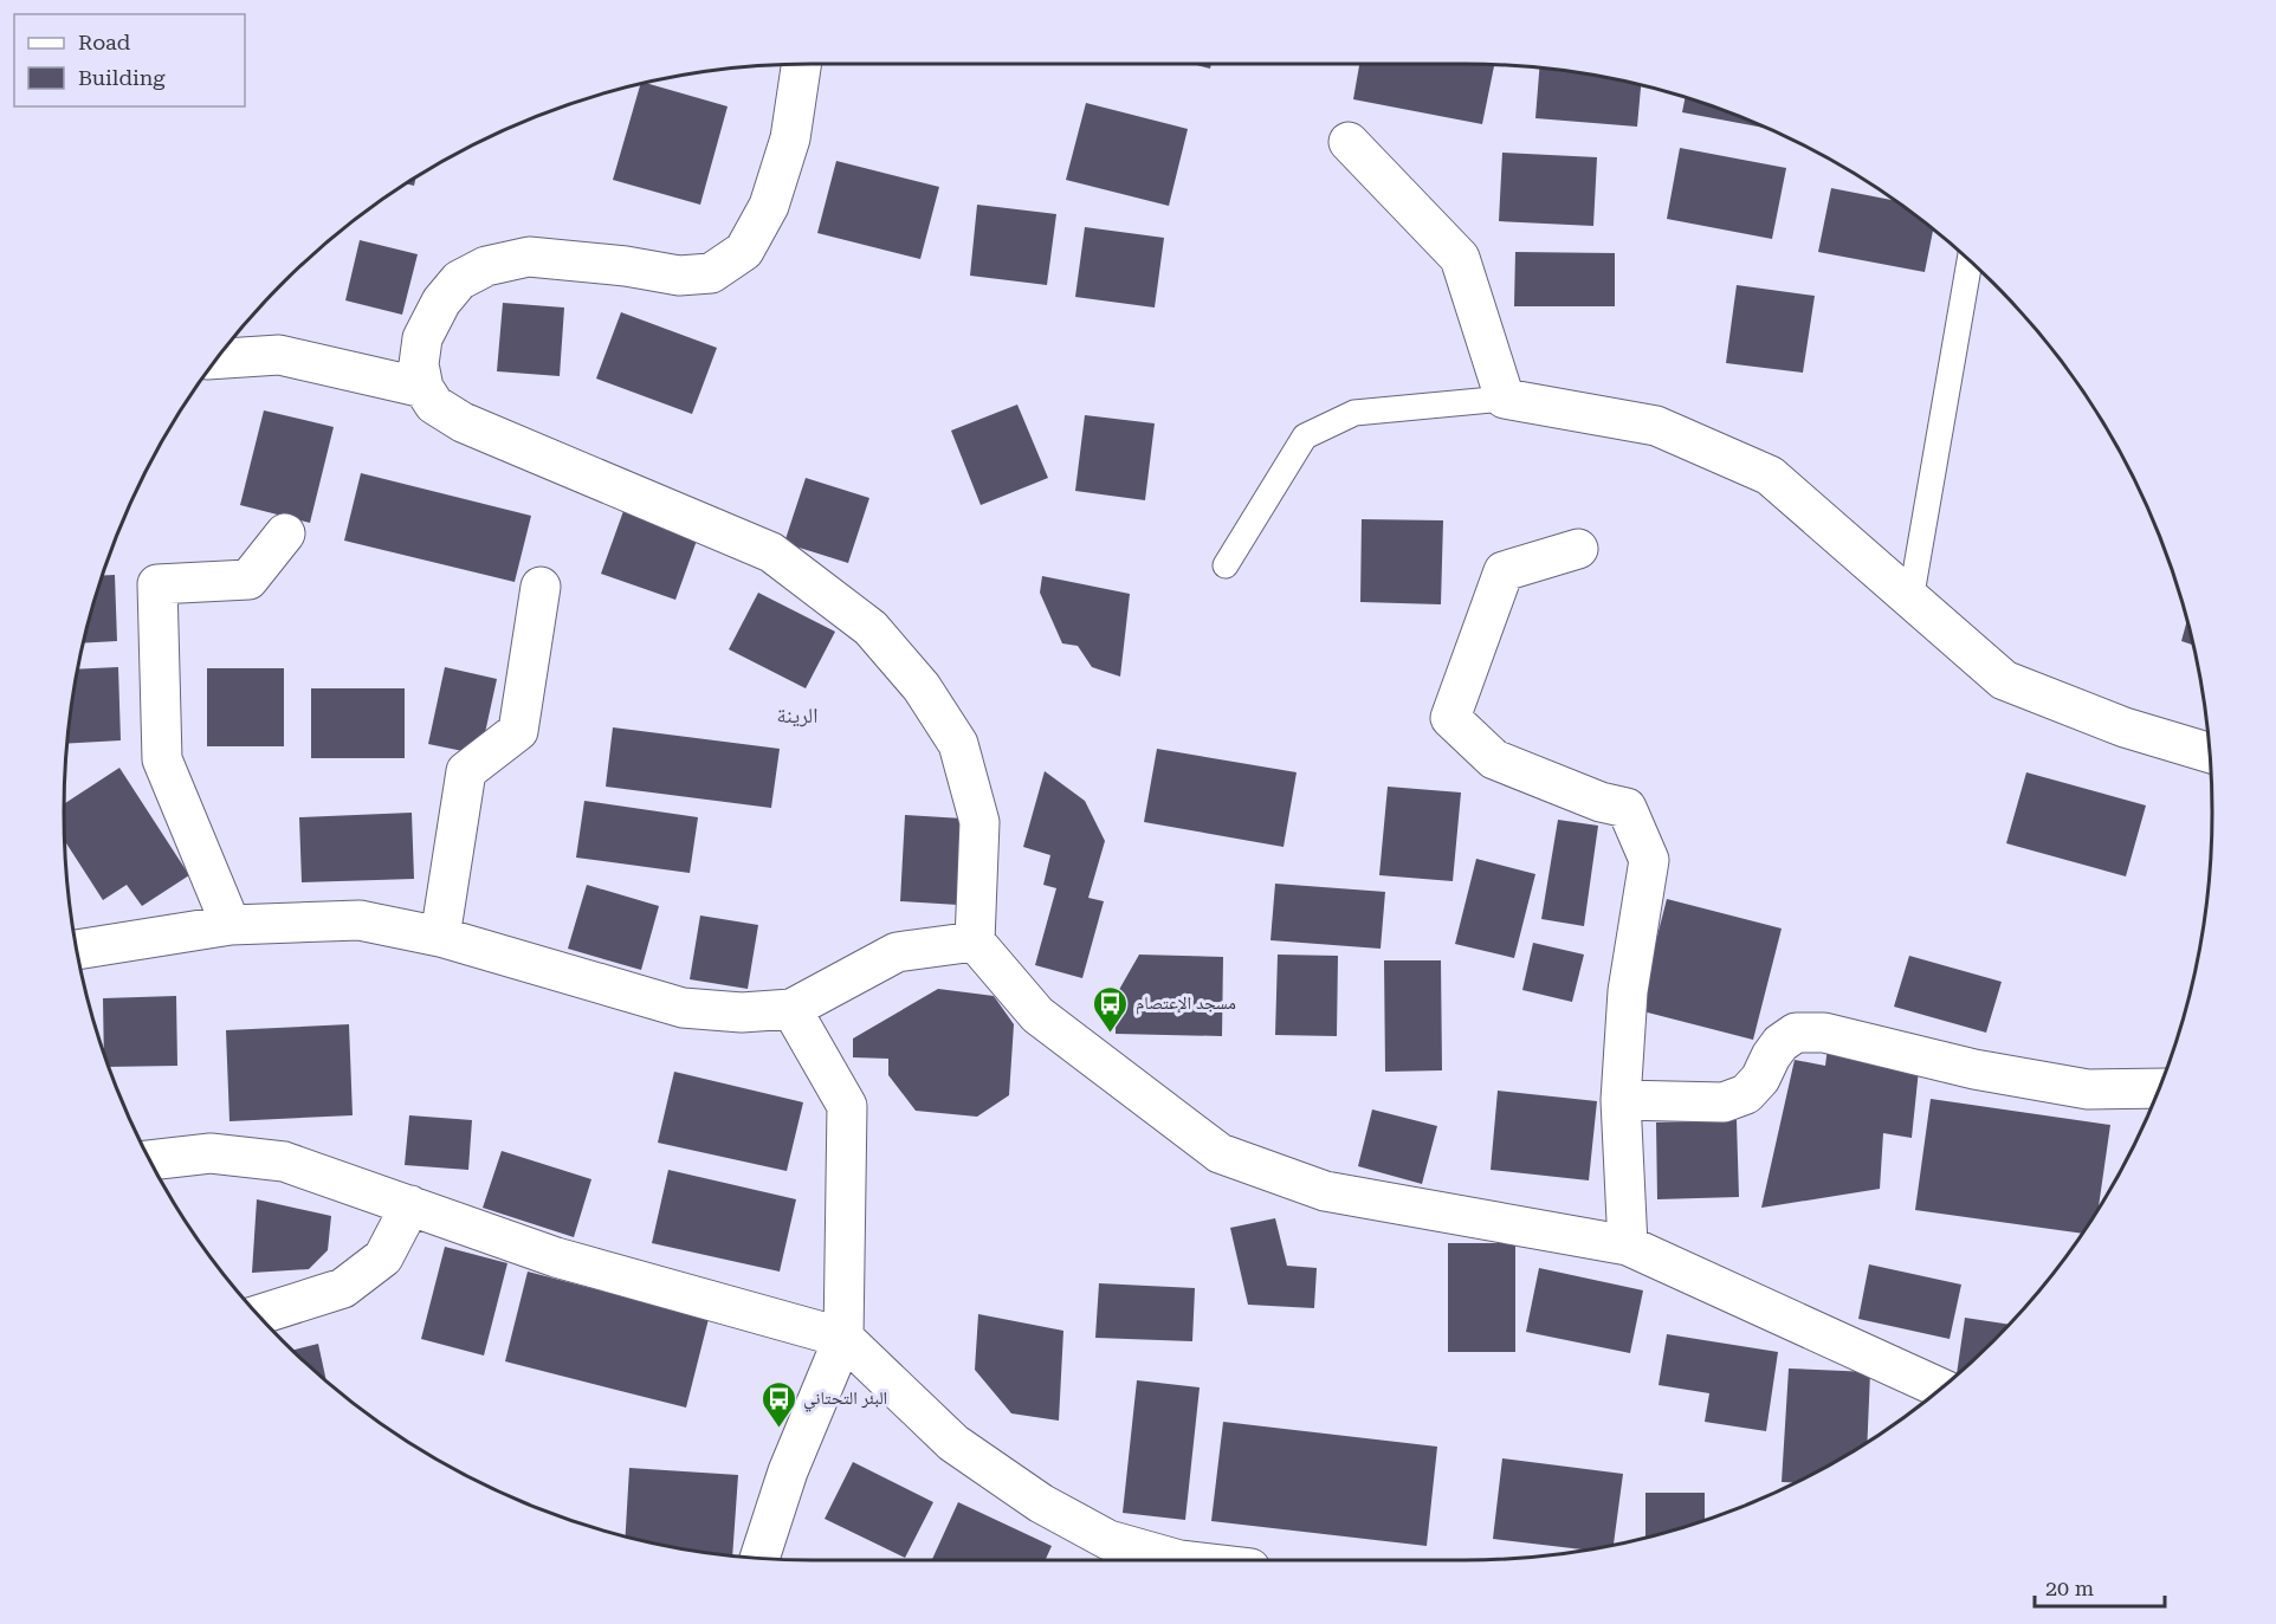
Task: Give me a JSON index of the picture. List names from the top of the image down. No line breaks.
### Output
{"districts":["الرينة"],"places":{"bus stop":["مسجد الإعتصام","البئر التحتاني"]},"legend":["Road","Building"],"scale_bar":"20 m"}
